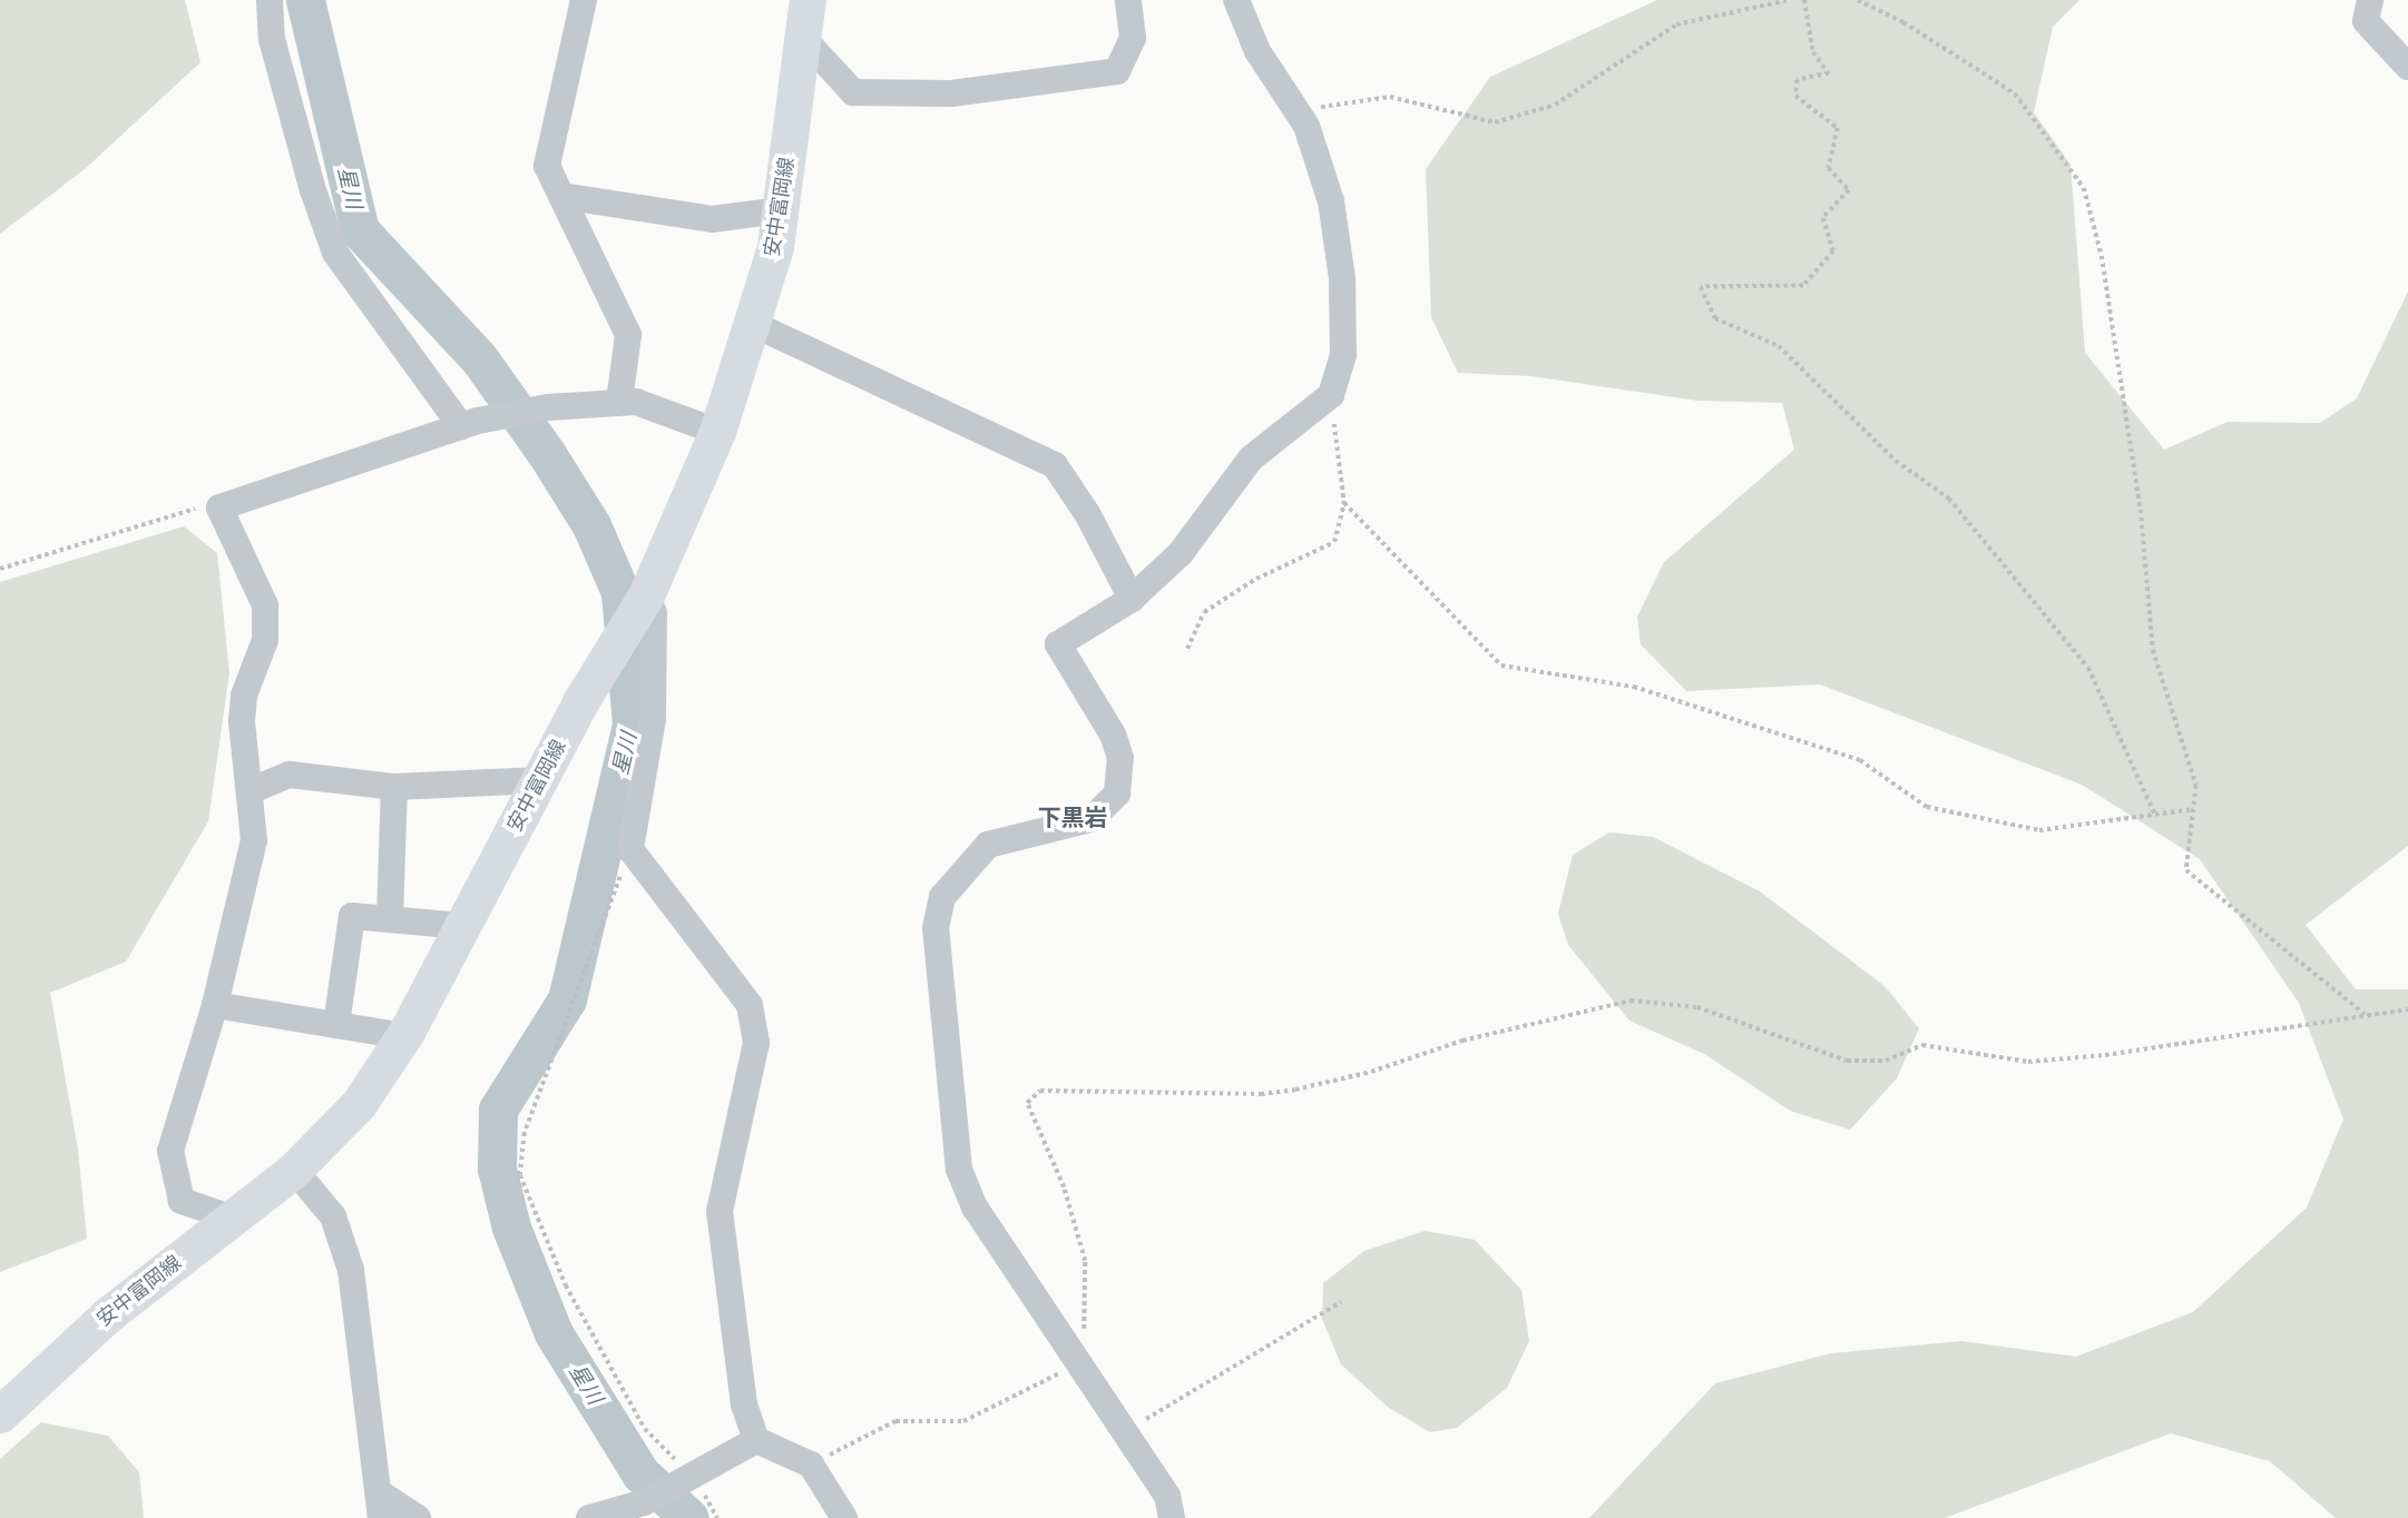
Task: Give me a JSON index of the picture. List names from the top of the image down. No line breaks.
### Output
{"streets":{"main road":["安中富岡線"]},"districts":["下黒岩"],"water":["星川"]}
